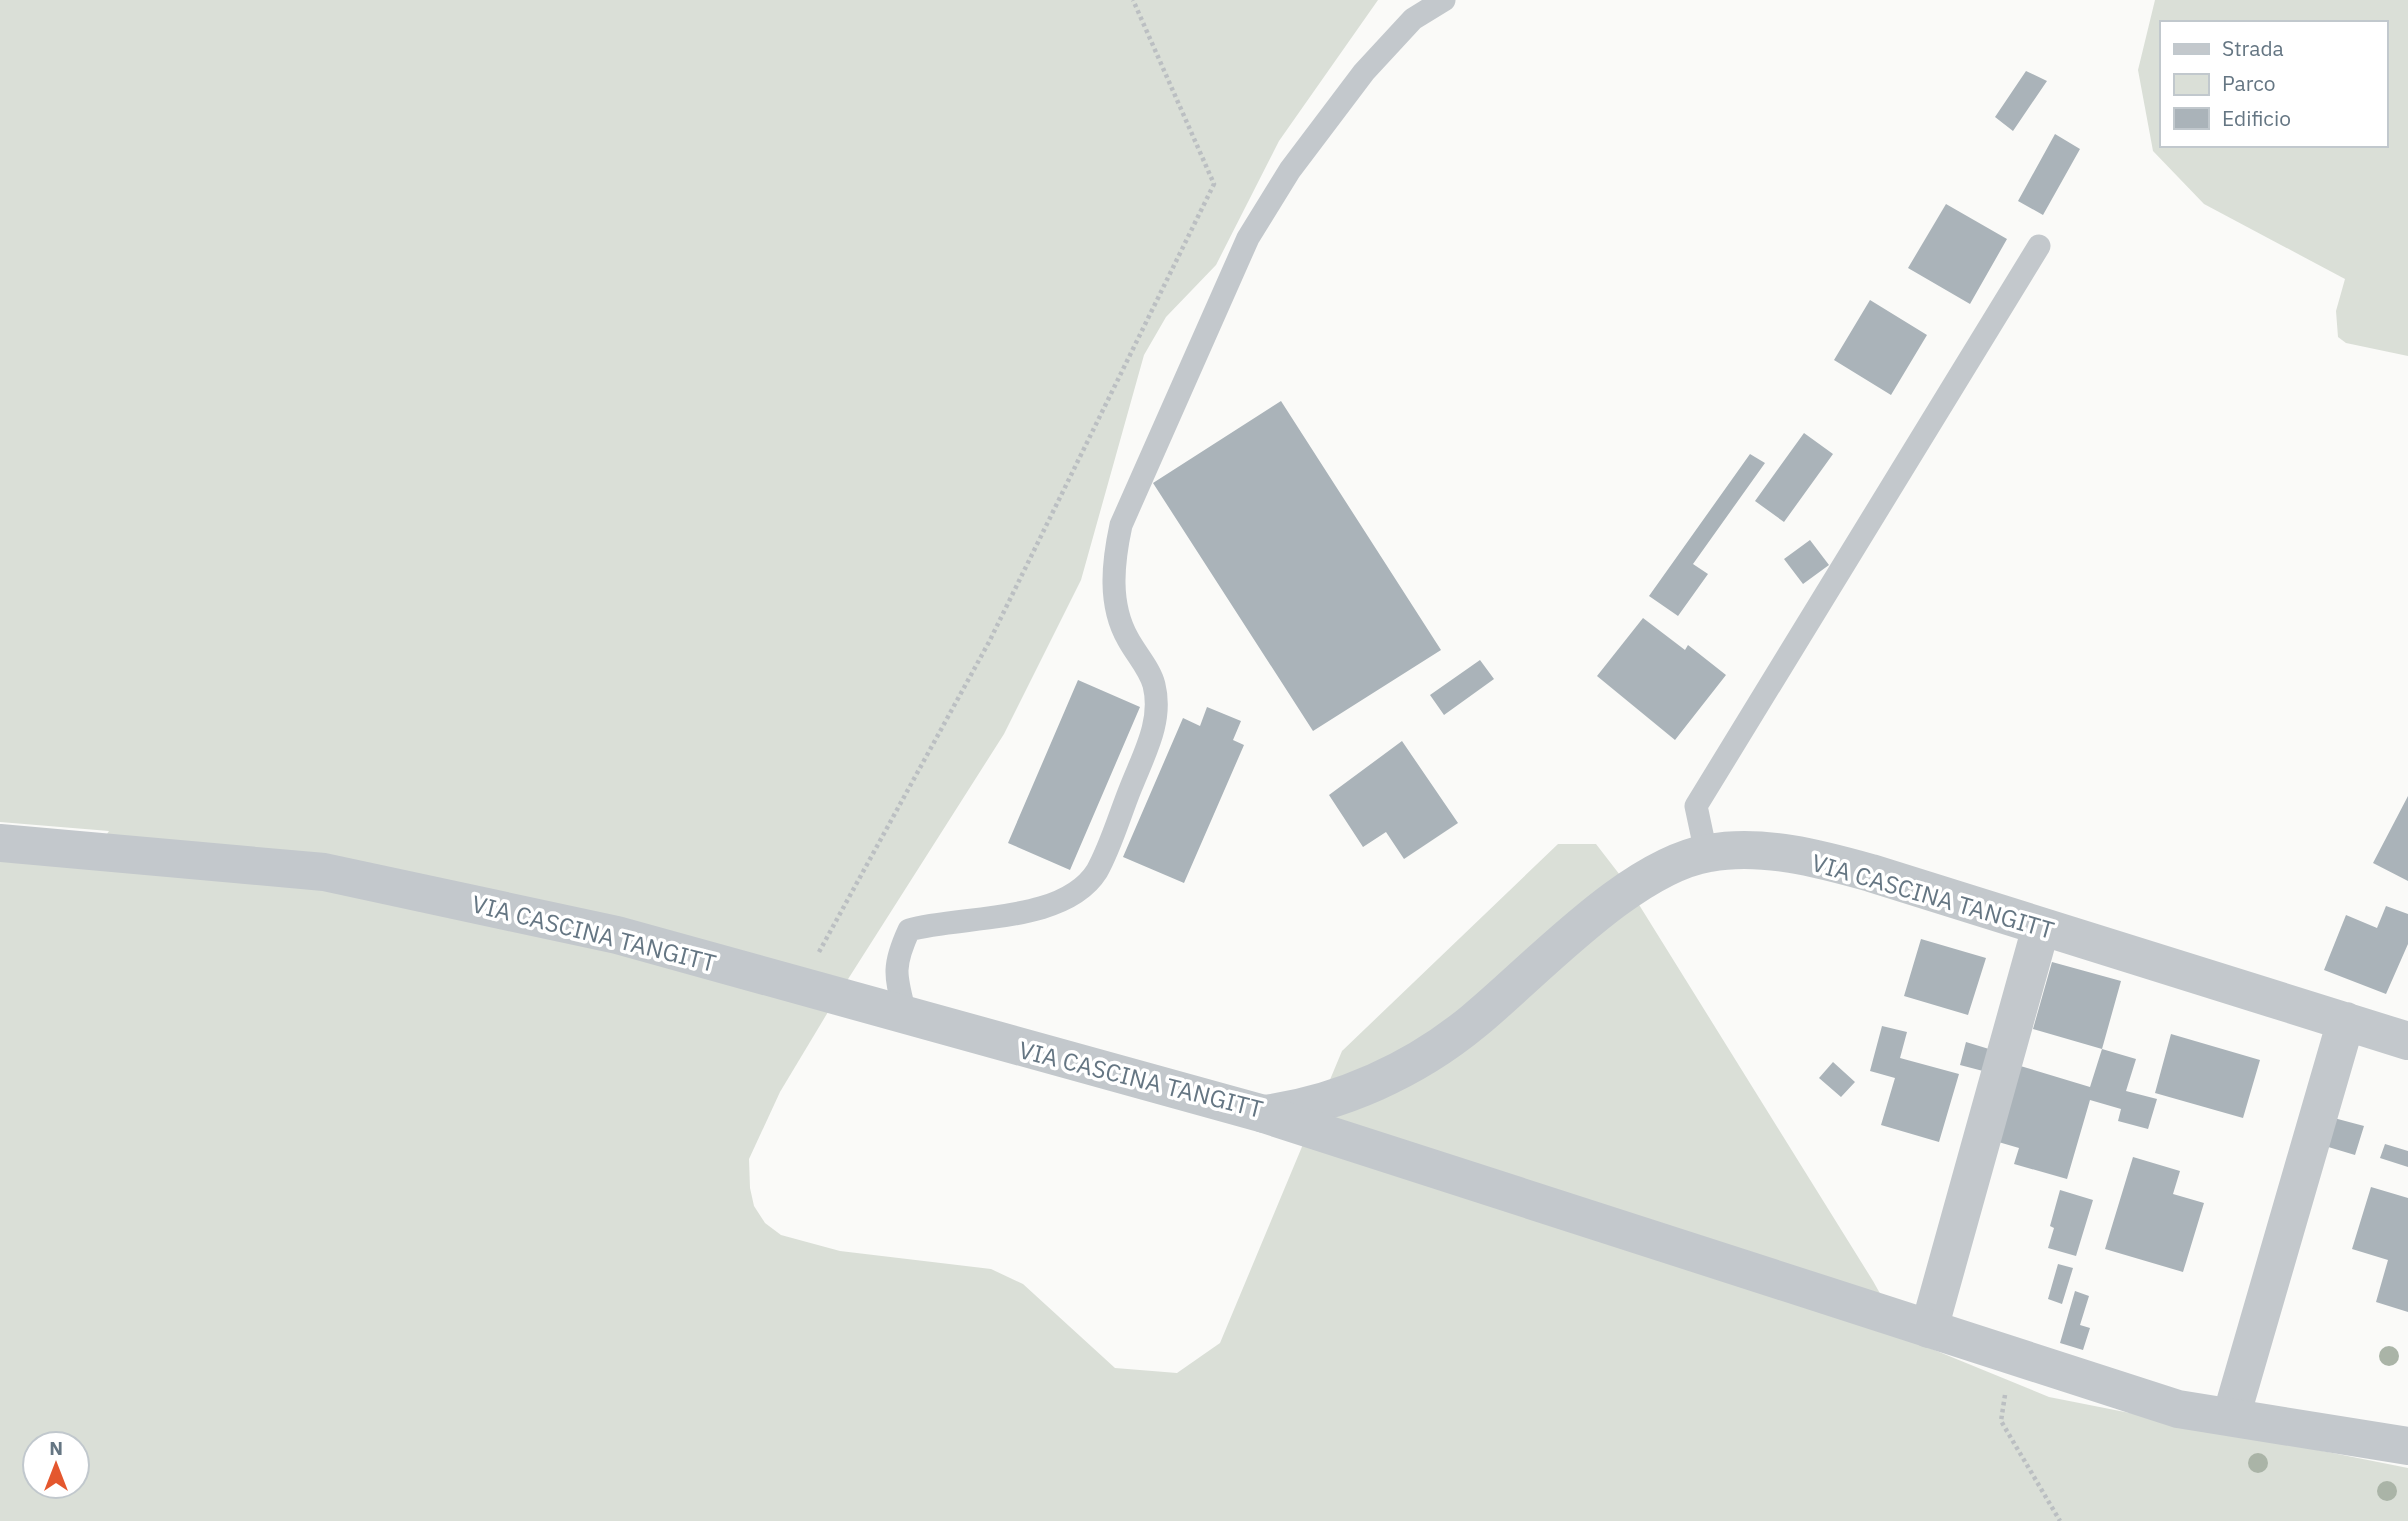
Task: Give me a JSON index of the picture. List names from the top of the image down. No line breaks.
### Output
{"streets":{"street":["VIA CASCINA TANGITT"]},"legend":["Strada","Parco","Edificio"],"north":"top"}
